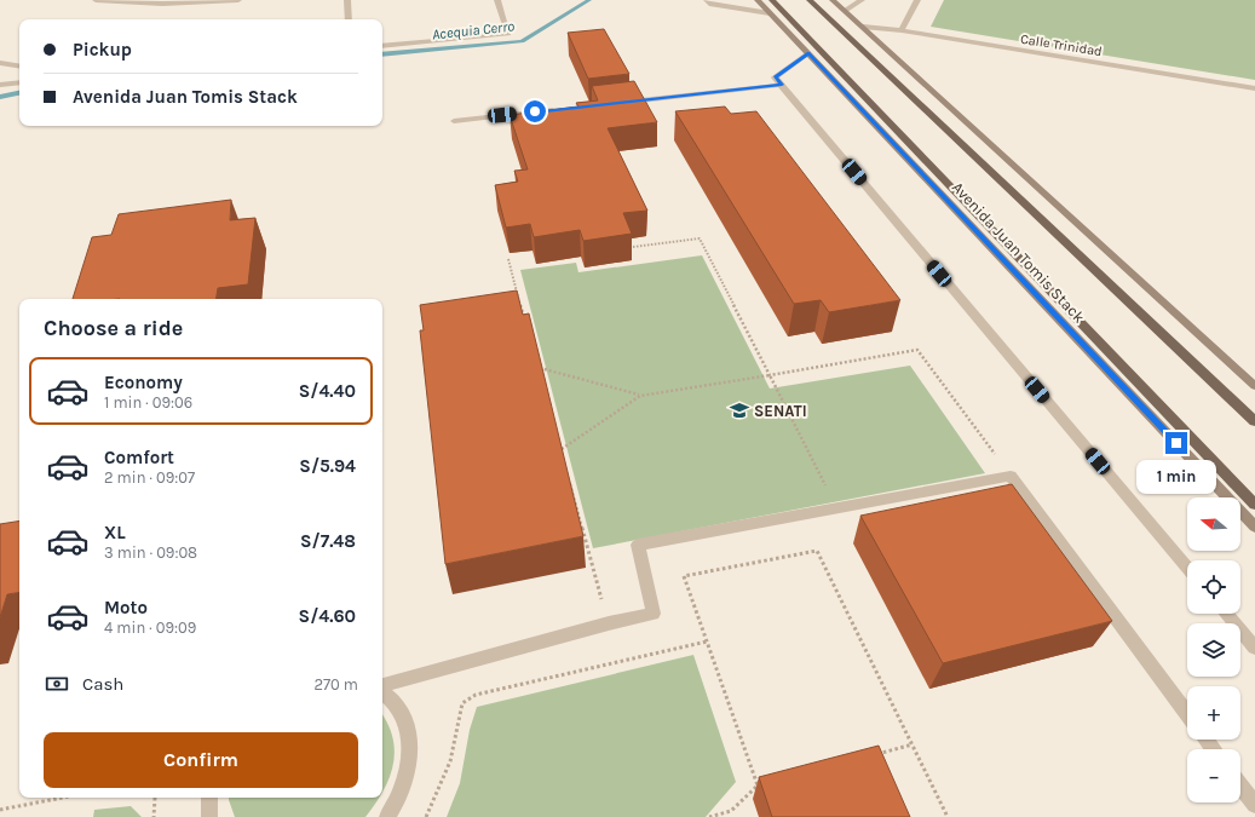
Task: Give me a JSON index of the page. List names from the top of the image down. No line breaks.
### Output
{"streets":{"main road":["Avenida Juan Tomis Stack"],"street":["Calle Trinidad"]},"water":["Acequia Cerro"],"places":{"school or university":["SENATI"]},"north":"left","page":{"banner":["Pickup","Avenida Juan Tomis Stack"],"heading":"Choose a ride","list":[{"name":"Economy","note":"1 min · 09:06","value":"S/4.40"},{"name":"Comfort","note":"2 min · 09:07","value":"S/5.94"},{"name":"XL","note":"3 min · 09:08","value":"S/7.48"},{"name":"Moto","note":"4 min · 09:09","value":"S/4.60"}],"bubble":"1 min","map_buttons":["+","−"],"pay":["Cash","270 m"],"buttons":"Confirm"}}
